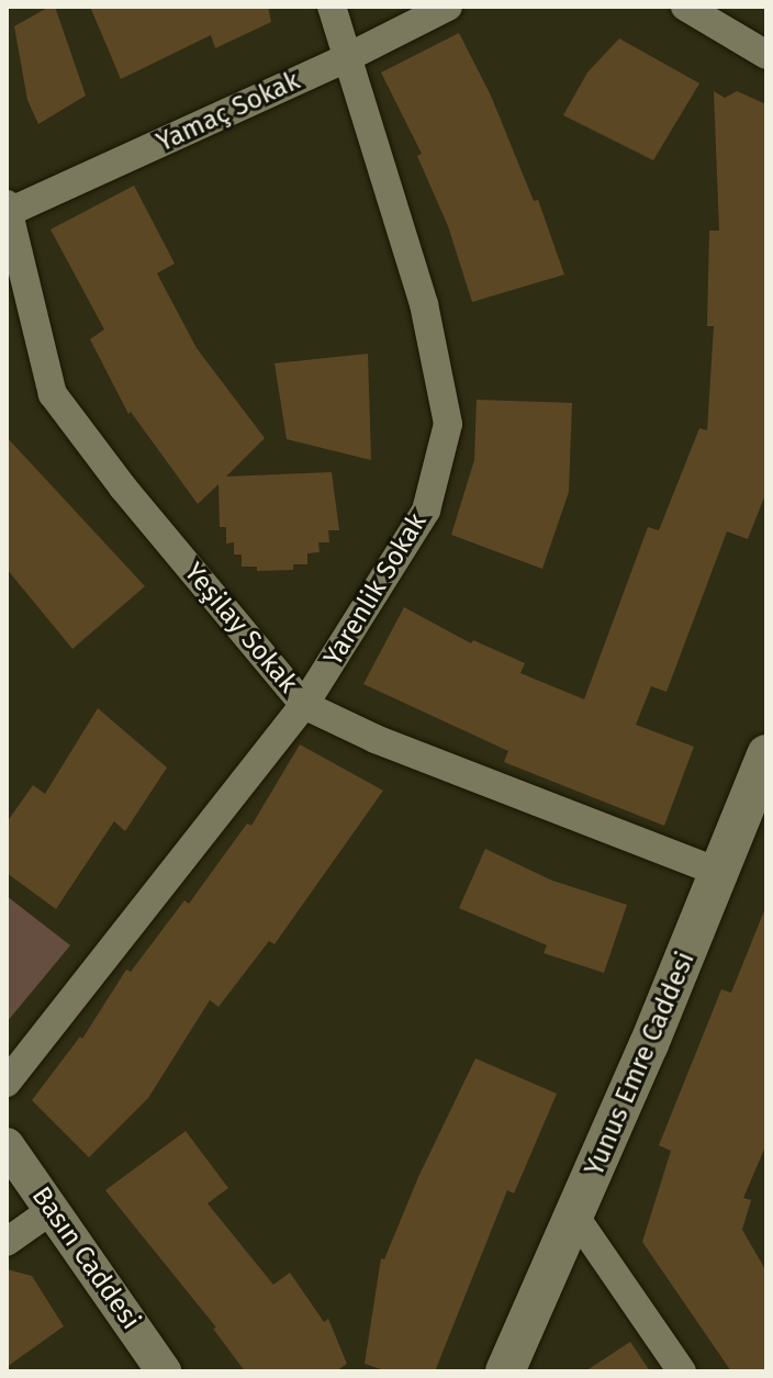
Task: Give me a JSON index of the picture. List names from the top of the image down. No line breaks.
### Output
{"streets":{"main road":["Yunus Emre Caddesi"],"street":["Yamaç Sokak","Yarenlik Sokak","Yeşilay Sokak","Basın Caddesi"]},"crossings":[["Yamaç Sokak","Yarenlik Sokak"],["Yamaç Sokak","Yeşilay Sokak"],["Yarenlik Sokak","Yeşilay Sokak"],["Yeşilay Sokak","Yunus Emre Caddesi"]]}
